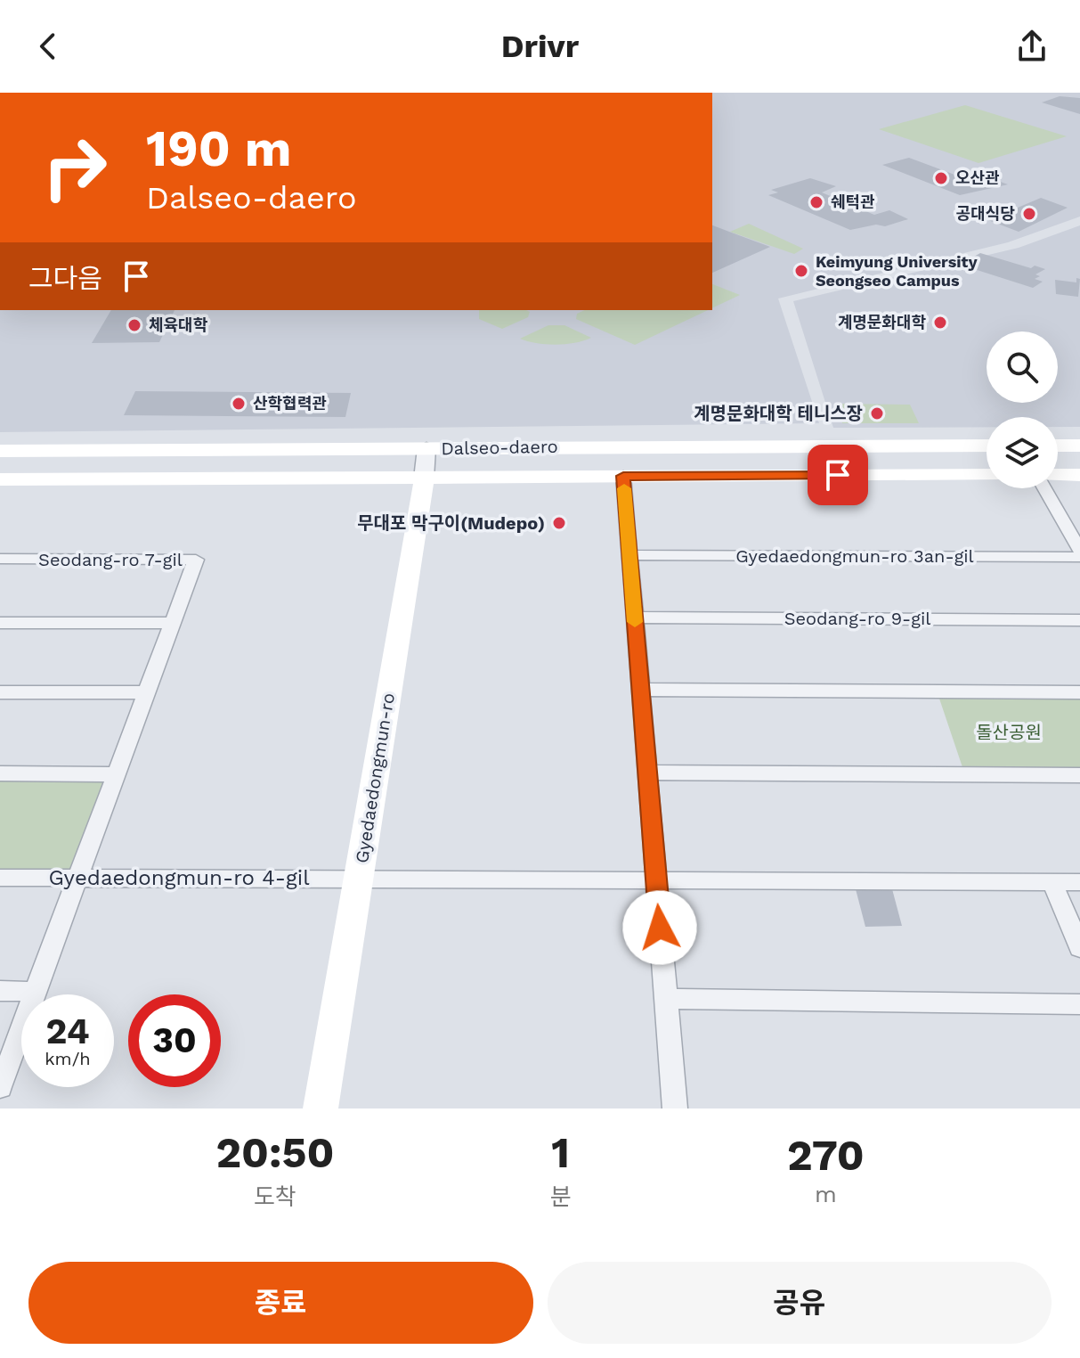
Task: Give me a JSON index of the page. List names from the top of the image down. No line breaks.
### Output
{"streets":{"main road":["Dalseo-daero","Gyedaedongmun-ro"],"street":["Gyedaedongmun-ro 3an-gil","Seodang-ro 7-gil","Seodang-ro 9-gil","Gyedaedongmun-ro 4-gil"]},"crossings":[["Dalseo-daero","Gyedaedongmun-ro"],["Seodang-ro 7-gil","Gyedaedongmun-ro 4-gil"],["Gyedaedongmun-ro","Gyedaedongmun-ro 4-gil"]],"parks":["돌산공원"],"places":["오산관","쉐턱관","공대식당","Keimyung University Seongseo Campus","계명문화대학","체육대학","산학협력관","계명문화대학 테니스장","무대포 막구이(Mudepo)"],"page":{"header":"Drivr","turn":["190 m","Dalseo-daero"],"then":"그다음","speed":"24 km/h","limit":"30","eta":["20:50","도착","1","분","270","m"],"buttons":["종료","공유"]}}
